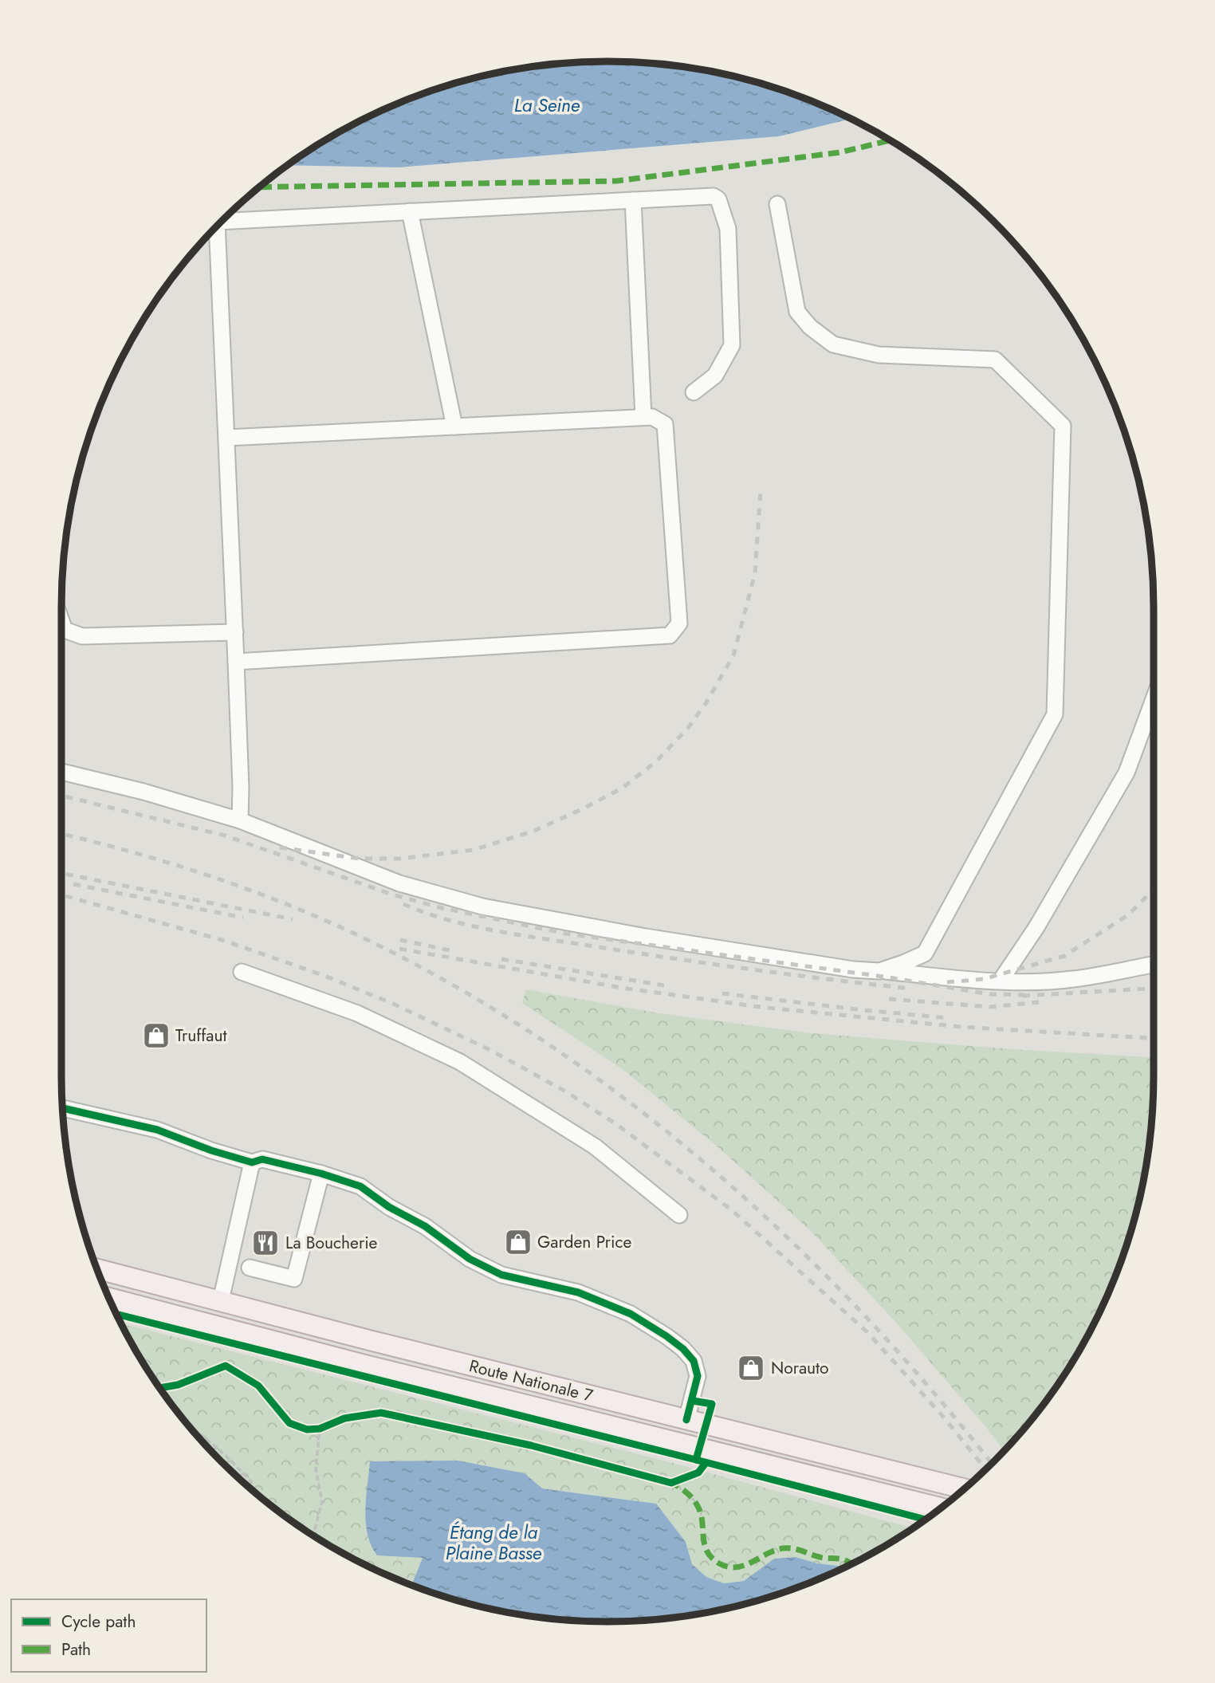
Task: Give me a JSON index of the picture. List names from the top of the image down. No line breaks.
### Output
{"streets":{"main road":["Route Nationale 7"]},"water":["La Seine","Étang de la Plaine Basse"],"places":{"shop":["Truffaut","Garden Price","Norauto"],"restaurant":["La Boucherie"]},"legend":["Cycle path","Path"]}
